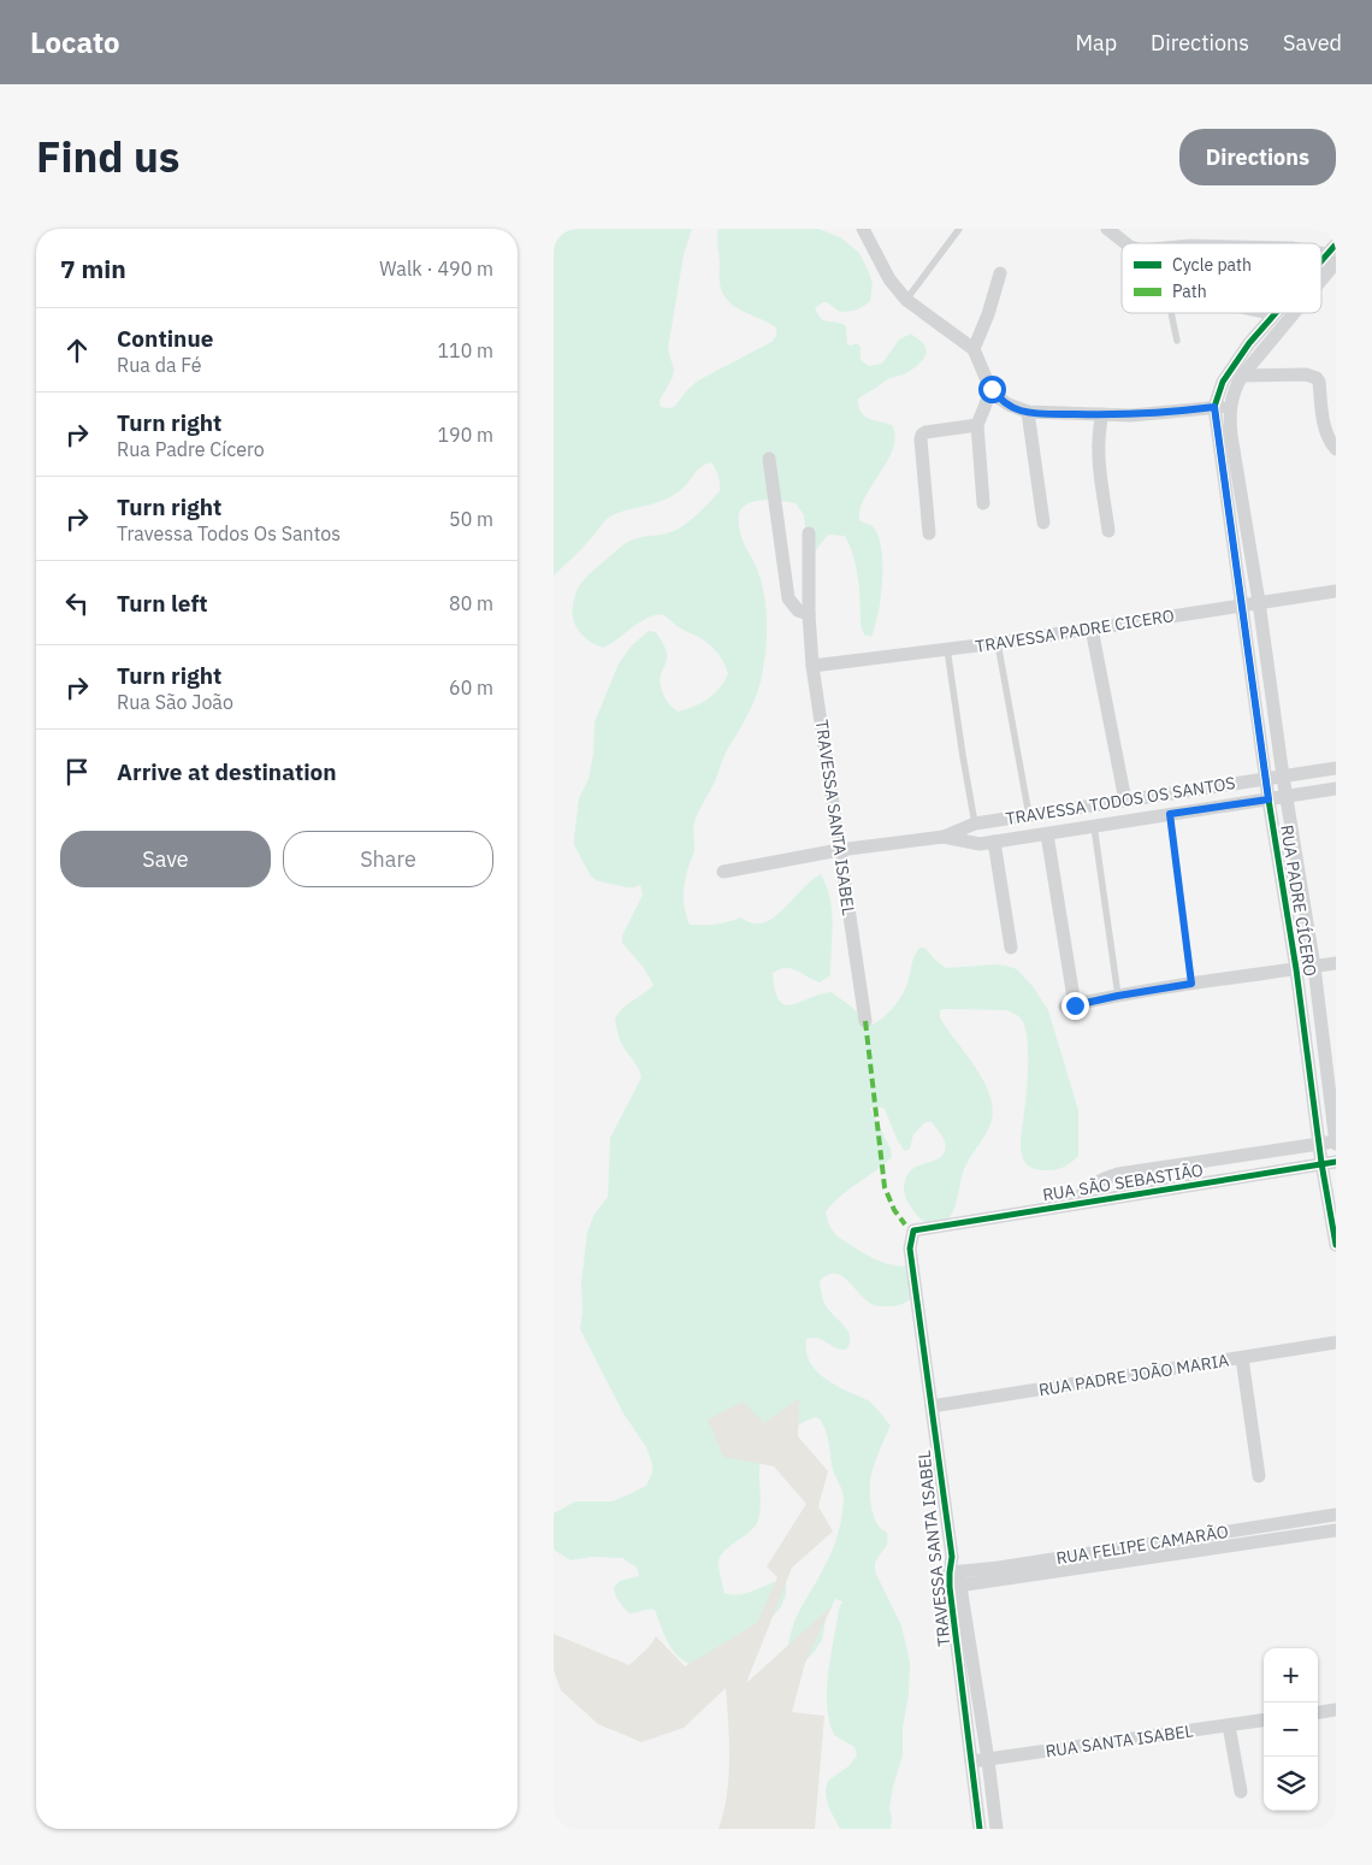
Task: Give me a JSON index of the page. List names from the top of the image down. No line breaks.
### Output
{"streets":{"street":["TRAVESSA PADRE CICERO","TRAVESSA TODOS OS SANTOS","TRAVESSA SANTA ISABEL","RUA PADRE CÍCERO","RUA SÃO SEBASTIÃO","RUA PADRE JOÃO MARIA","RUA FELIPE CAMARÃO","RUA SANTA ISABEL"]},"crossings":[["TRAVESSA PADRE CICERO","TRAVESSA SANTA ISABEL"],["TRAVESSA PADRE CICERO","RUA PADRE CÍCERO"],["TRAVESSA TODOS OS SANTOS","TRAVESSA SANTA ISABEL"],["TRAVESSA TODOS OS SANTOS","RUA PADRE CÍCERO"],["TRAVESSA SANTA ISABEL","RUA SÃO SEBASTIÃO"],["TRAVESSA SANTA ISABEL","RUA PADRE JOÃO MARIA"],["TRAVESSA SANTA ISABEL","RUA FELIPE CAMARÃO"],["TRAVESSA SANTA ISABEL","RUA SANTA ISABEL"],["RUA PADRE CÍCERO","RUA SÃO SEBASTIÃO"]],"legend":["Cycle path","Path"],"page":{"header":"Locato","nav":["Map","Directions","Saved"],"title":"Find us","buttons":["Directions",["Save","Share"]],"heading":["7 min","Walk · 490 m"],"list":[["Continue","Rua da Fé","110 m"],["Turn right","Rua Padre Cícero","190 m"],["Turn right","Travessa Todos Os Santos","50 m"],["Turn left","80 m"],["Turn right","Rua São João","60 m"],"Arrive at destination"],"map_buttons":["+","−"]}}
